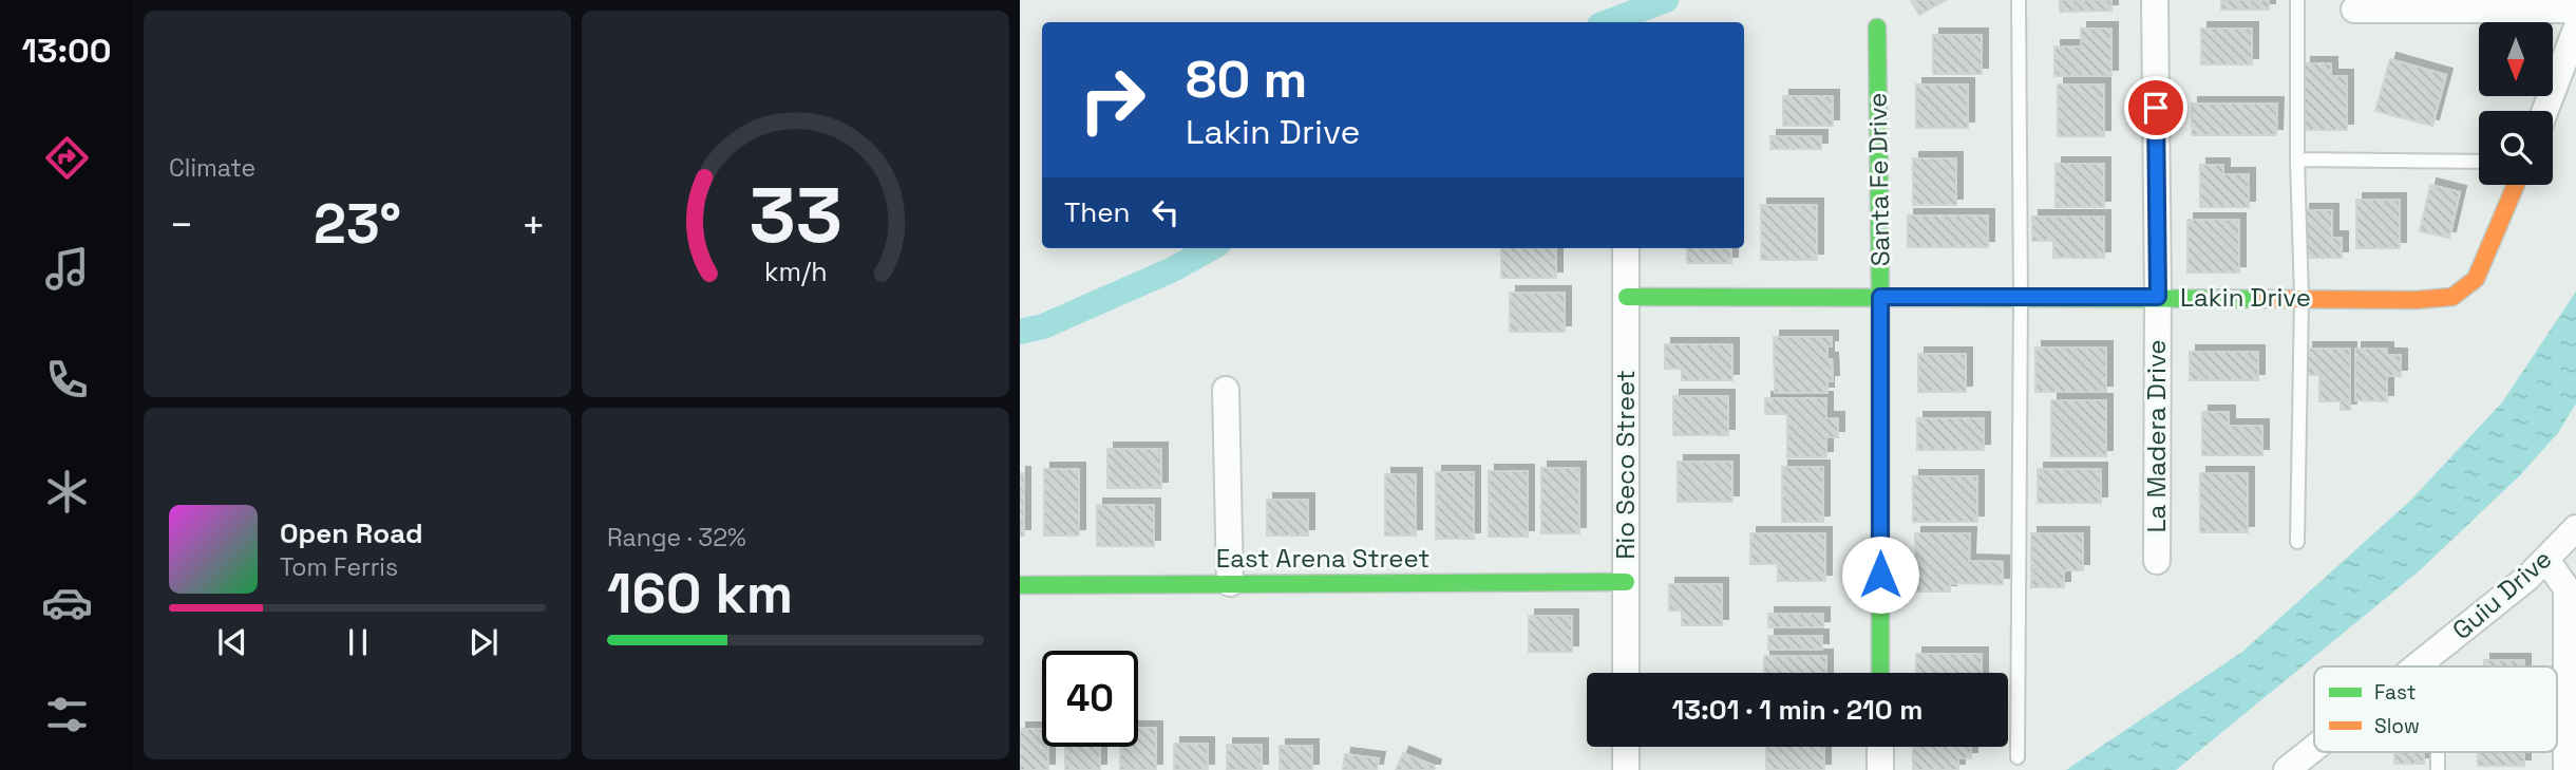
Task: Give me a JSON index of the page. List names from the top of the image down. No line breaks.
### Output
{"streets":{"street":["Santa Fe Drive","Lakin Drive","La Madera Drive","Rio Seco Street","East Arena Street","Guiu Drive"]},"crossings":[["Santa Fe Drive","Lakin Drive"],["Lakin Drive","La Madera Drive"],["Lakin Drive","Rio Seco Street"],["Rio Seco Street","East Arena Street"]],"legend":["Fast","Slow"],"north":"bottom","page":{"tabs":"13:00","tile":["Climate",["Range · 32%","160 km"]],"turn":["80 m","Lakin Drive"],"then":"Then","heat":["−","23°","+"],"song":["Open Road","Tom Ferris"],"limit":"40","trip":"13:01 · 1 min · 210 m","gauge":["33","km/h"]}}
